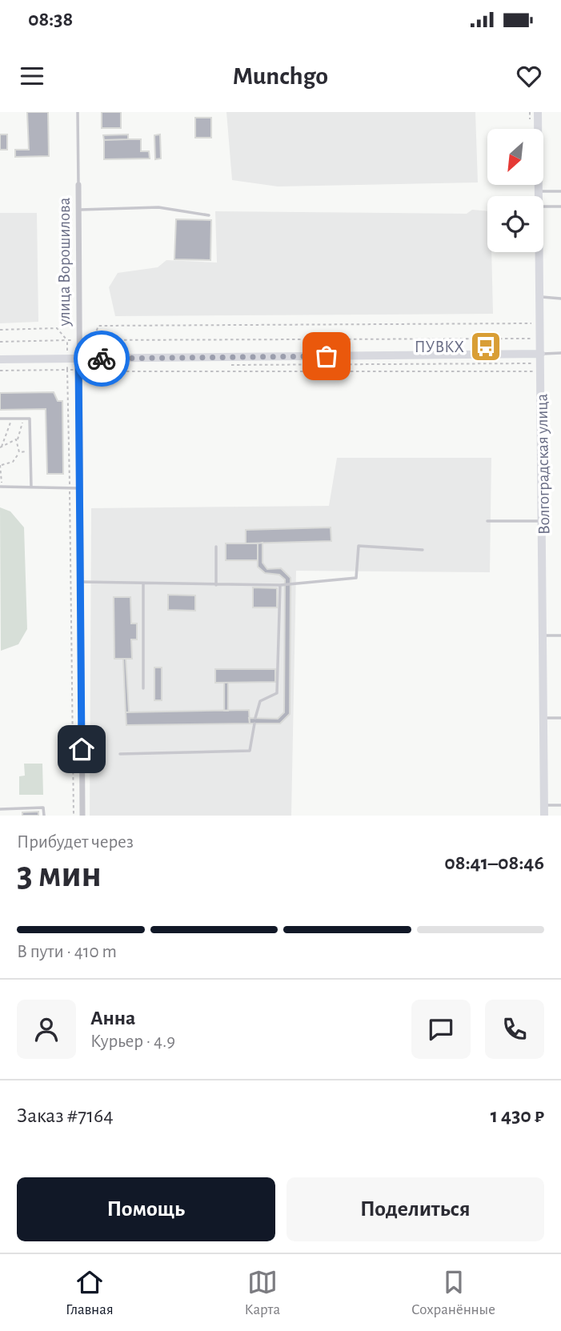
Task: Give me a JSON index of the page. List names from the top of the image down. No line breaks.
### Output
{"streets":{"main road":["Волгоградская улица"],"street":["улица Ворошилова"]},"places":{"bus stop":["ПУВКХ"]},"north":"bottom left","page":{"status":"08:38","header":"Munchgo","heading":["3 мин","Прибудет через","08:41–08:46"],"panel":["Анна","Курьер · 4.9","Заказ #7164","1 430 ₽"],"bar":"В пути · 410 m","buttons":["Помощь","Поделиться"],"tabs":["Главная","Карта","Сохранённые"]}}
